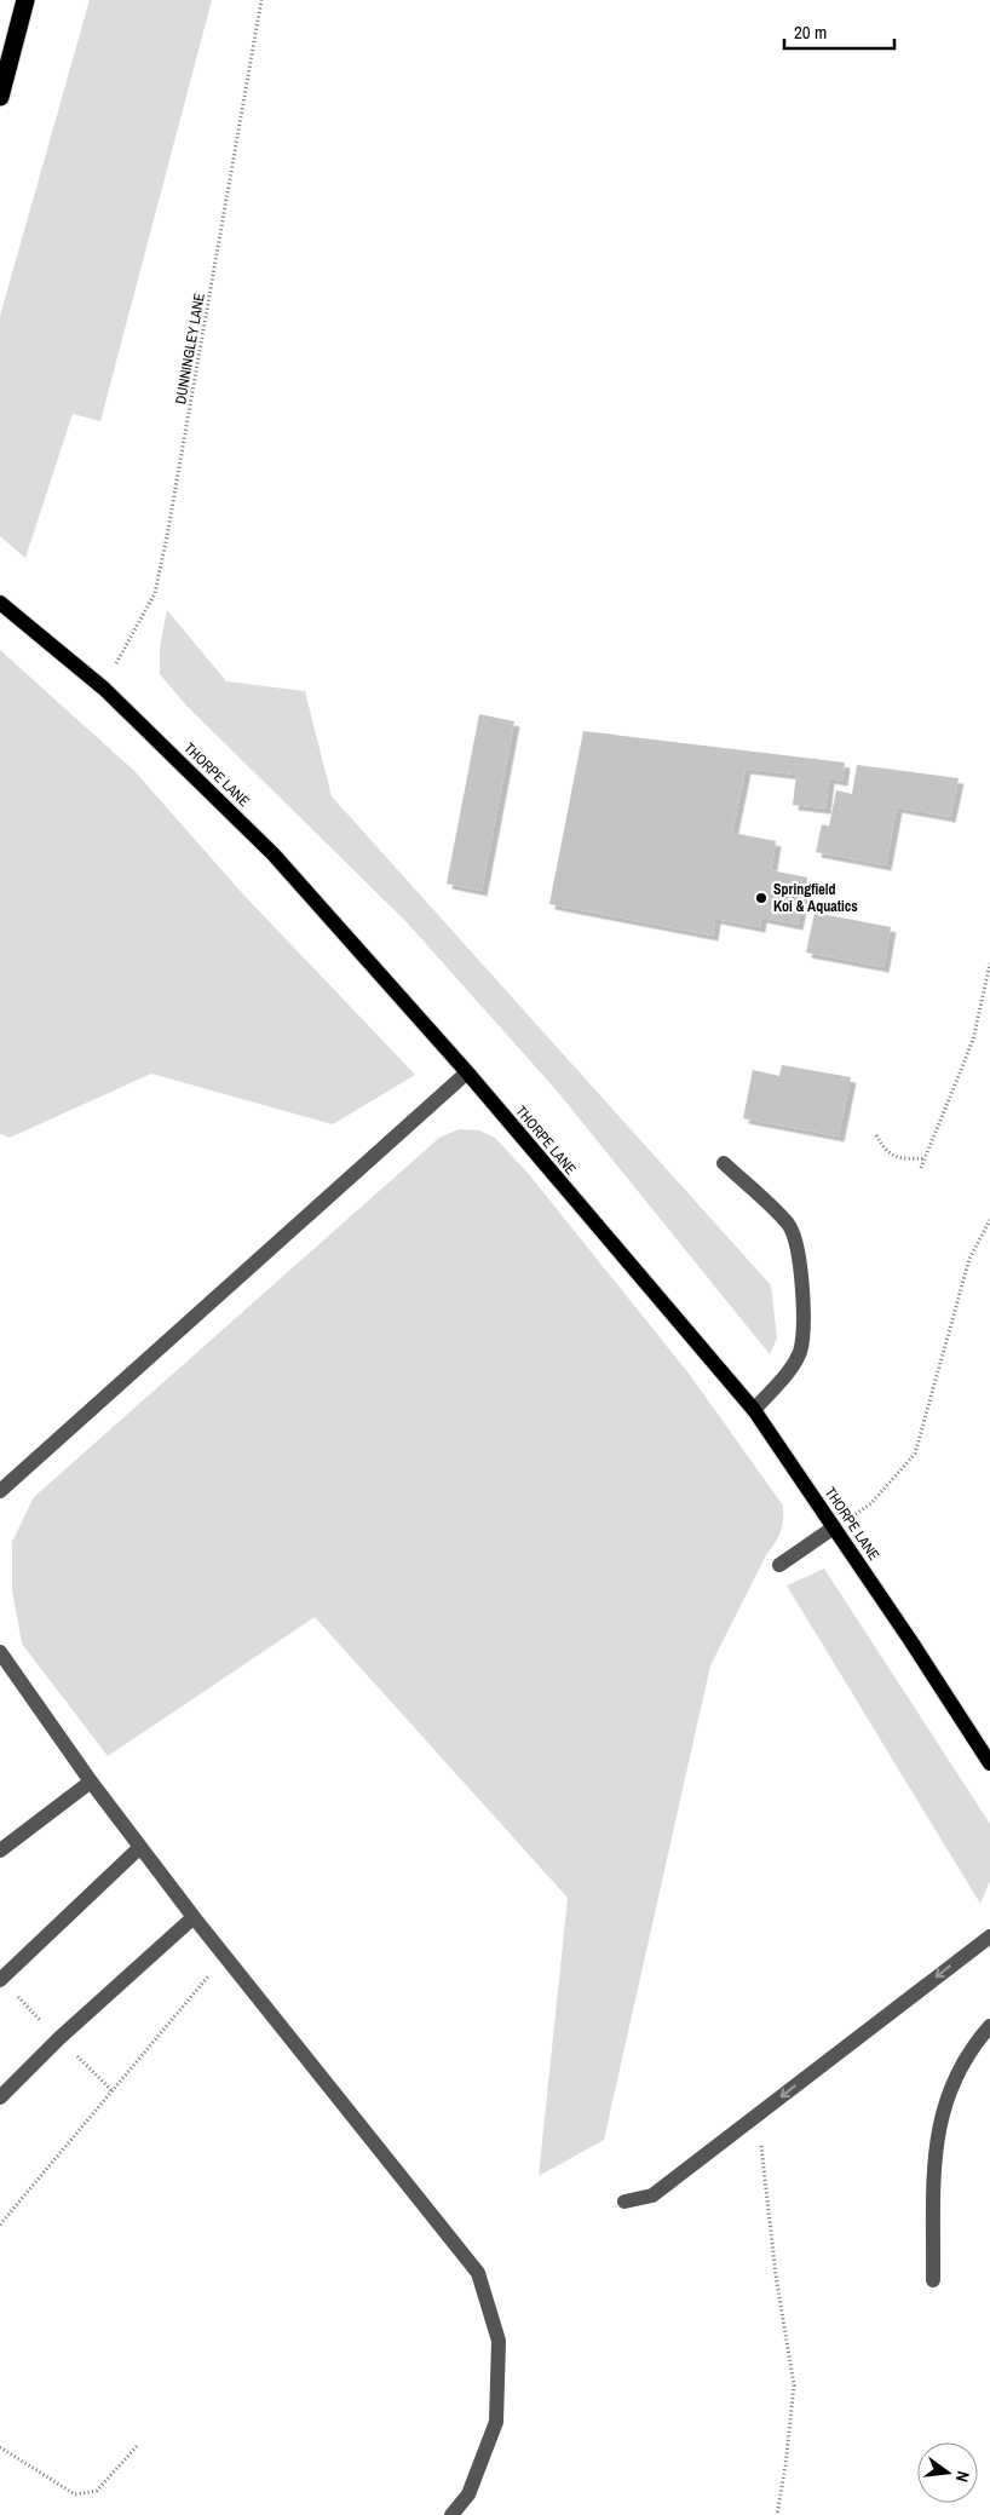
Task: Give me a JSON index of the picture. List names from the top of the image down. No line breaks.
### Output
{"streets":{"main road":["THORPE LANE"],"path":["DUNNINGLEY LANE"]},"crossings":[["DUNNINGLEY LANE","THORPE LANE"]],"places":["Springfield Koi & Aquatics"],"scale_bar":"20 m","north":"right"}
